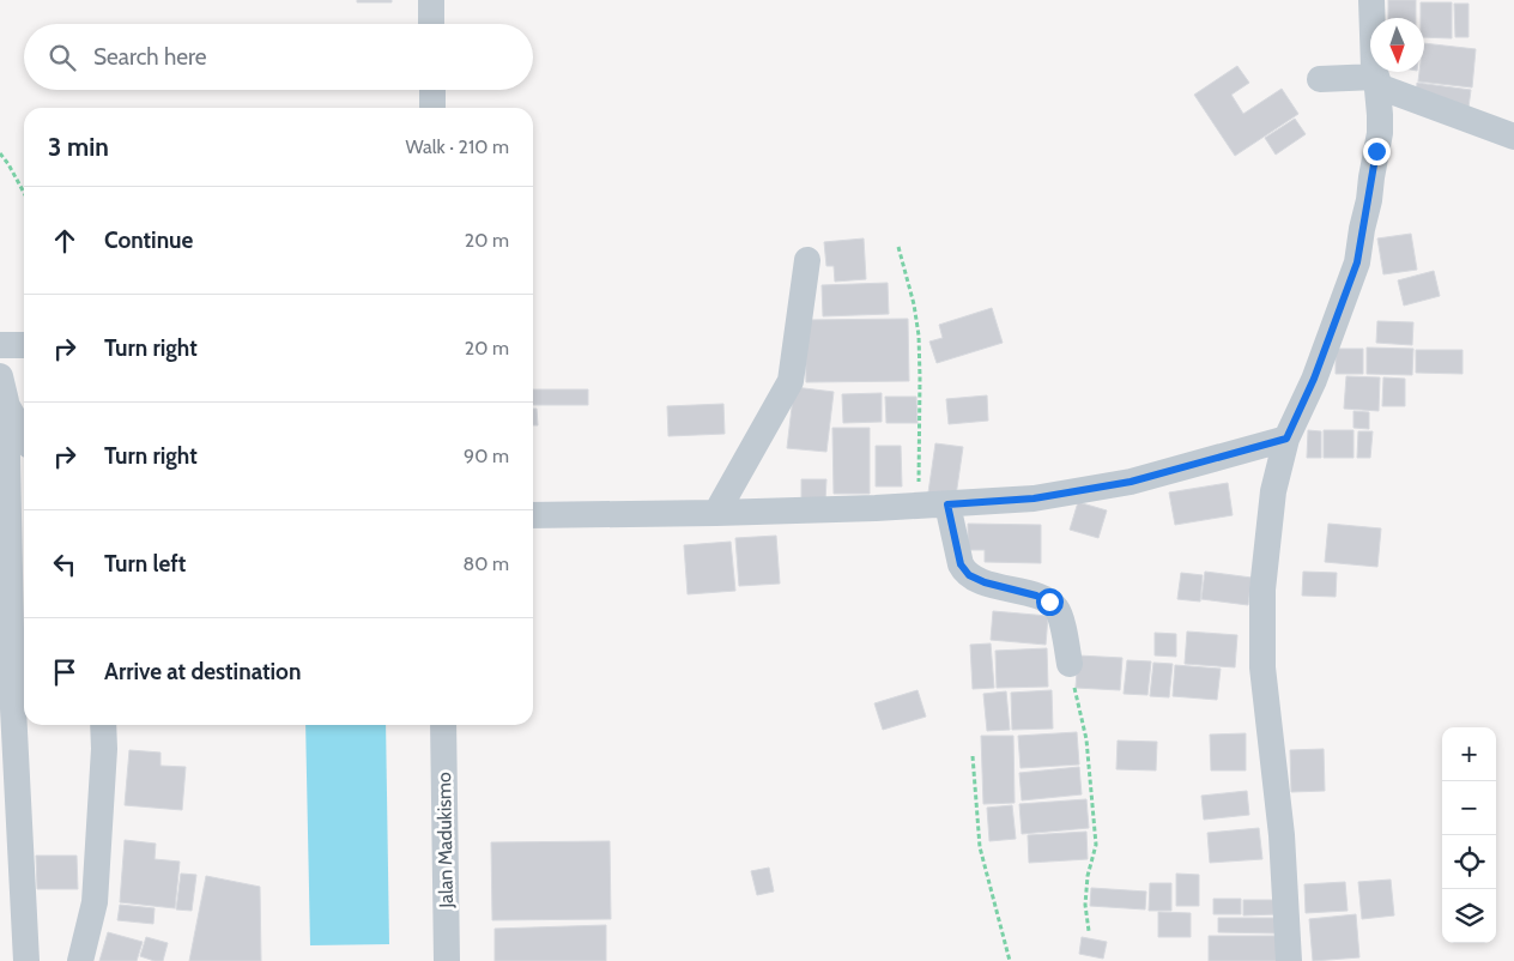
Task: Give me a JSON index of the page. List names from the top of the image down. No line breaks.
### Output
{"streets":{"street":["Jalan Madukismo"]},"north":"bottom","page":{"search":"Search here","heading":["3 min","Walk · 210 m"],"list":[["Continue","20 m"],["Turn right","20 m"],["Turn right","90 m"],["Turn left","80 m"],"Arrive at destination"],"map_buttons":["+","−"]}}
